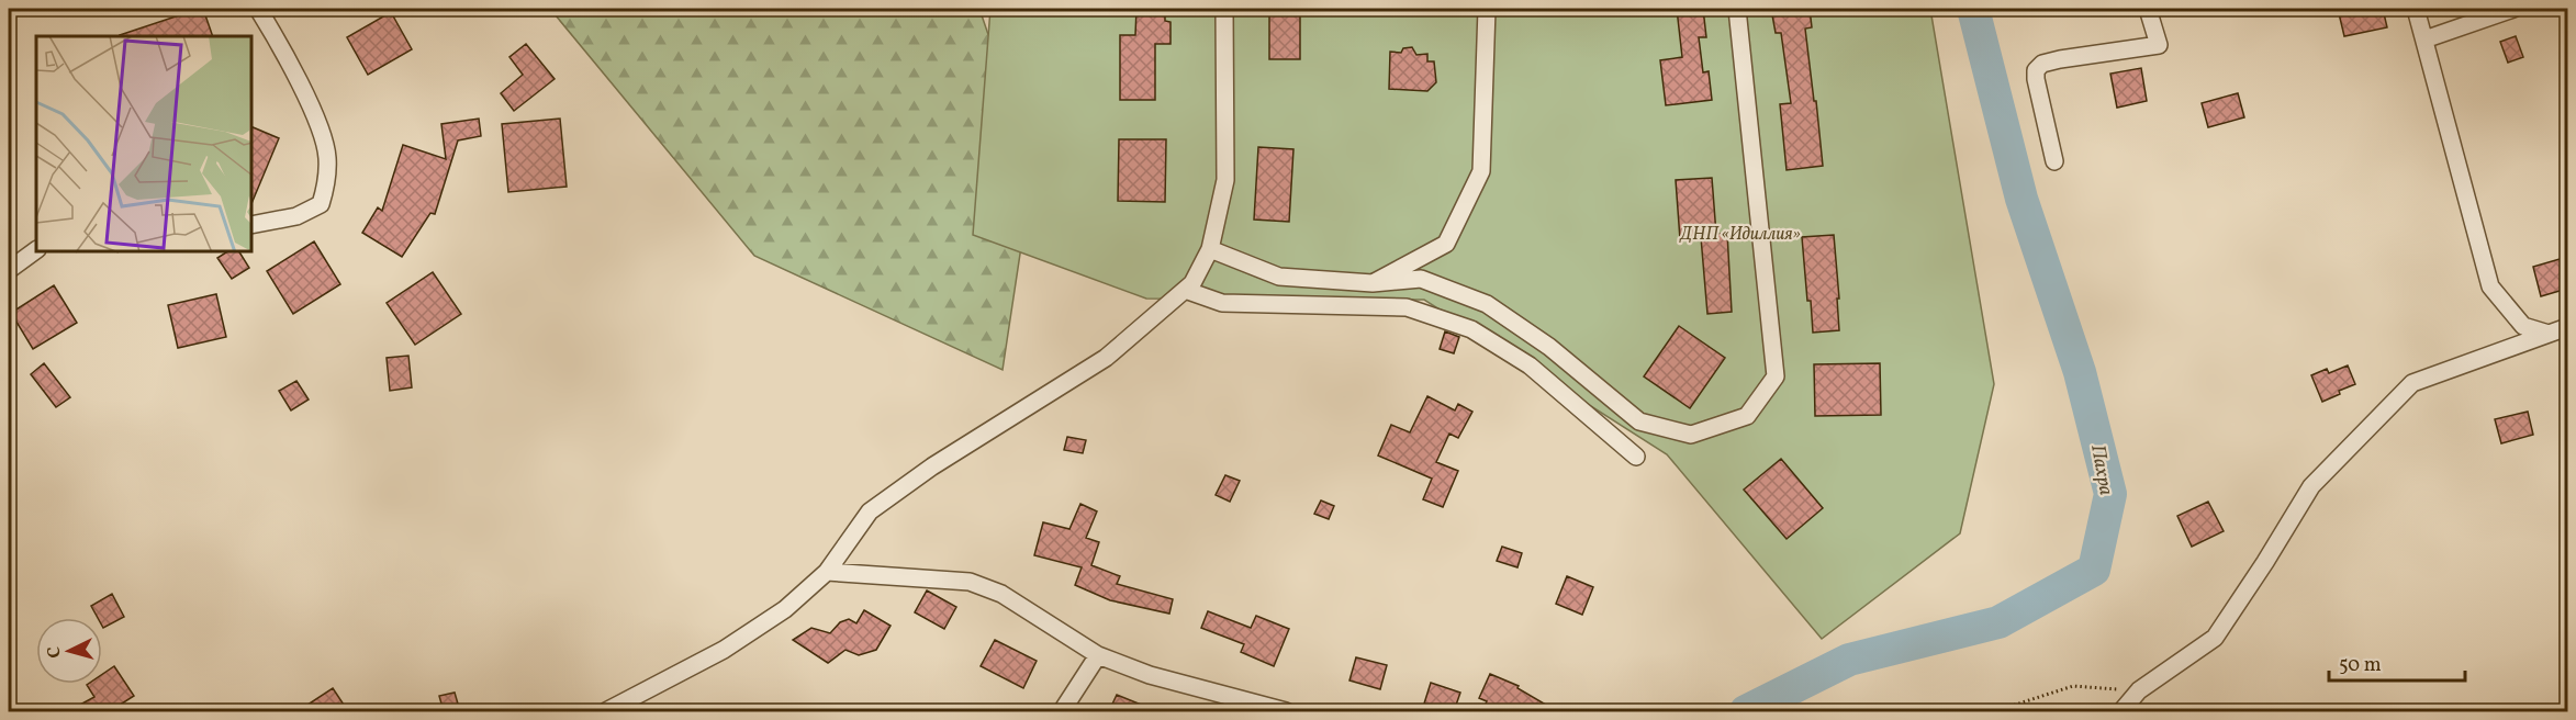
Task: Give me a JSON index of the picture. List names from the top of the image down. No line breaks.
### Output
{"water":["Пахра"],"parks":["ДНП «Идиллия»"],"scale_bar":"50 m","north":"left"}
